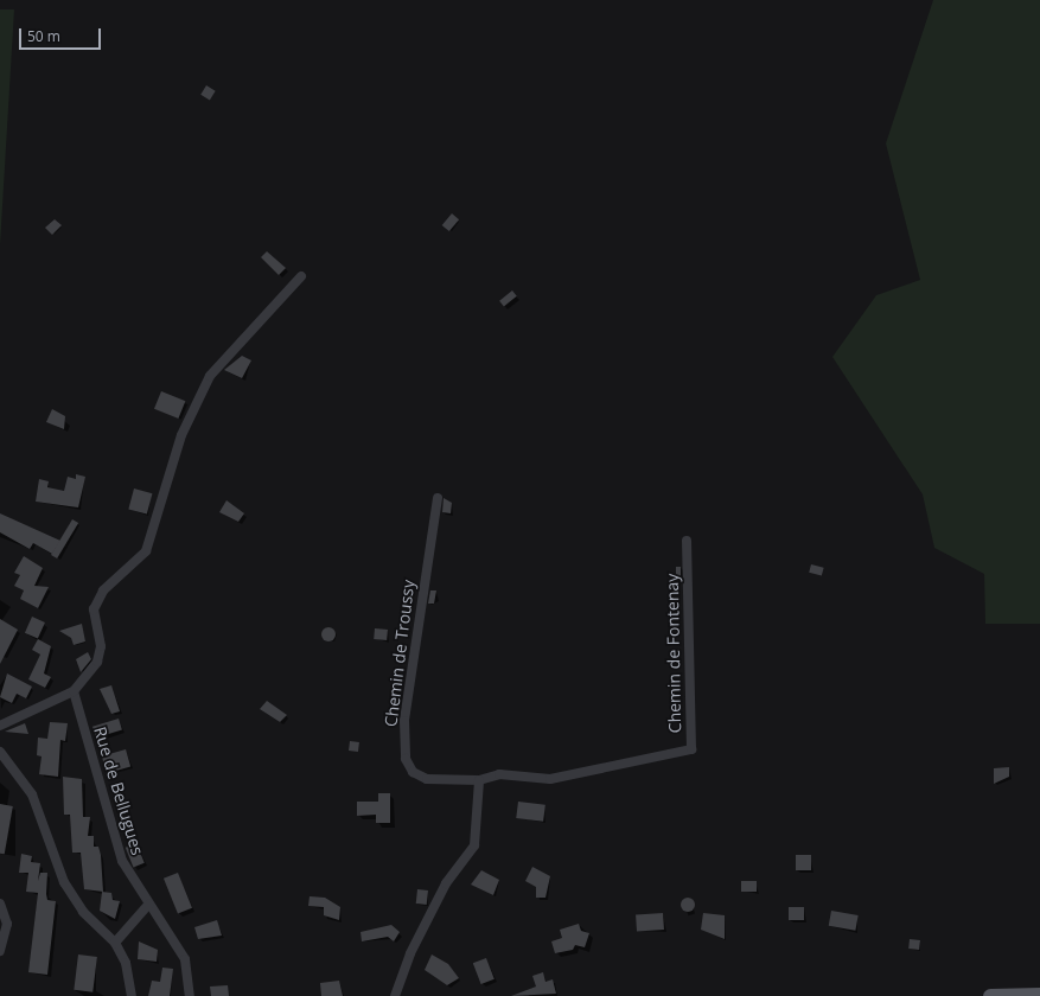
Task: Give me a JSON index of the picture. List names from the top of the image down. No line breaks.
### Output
{"streets":{"street":["Chemin de Troussy","Chemin de Fontenay","Rue de Bellugues"]},"crossings":[["Chemin de Troussy","Chemin de Fontenay"]],"scale_bar":"50 m"}
